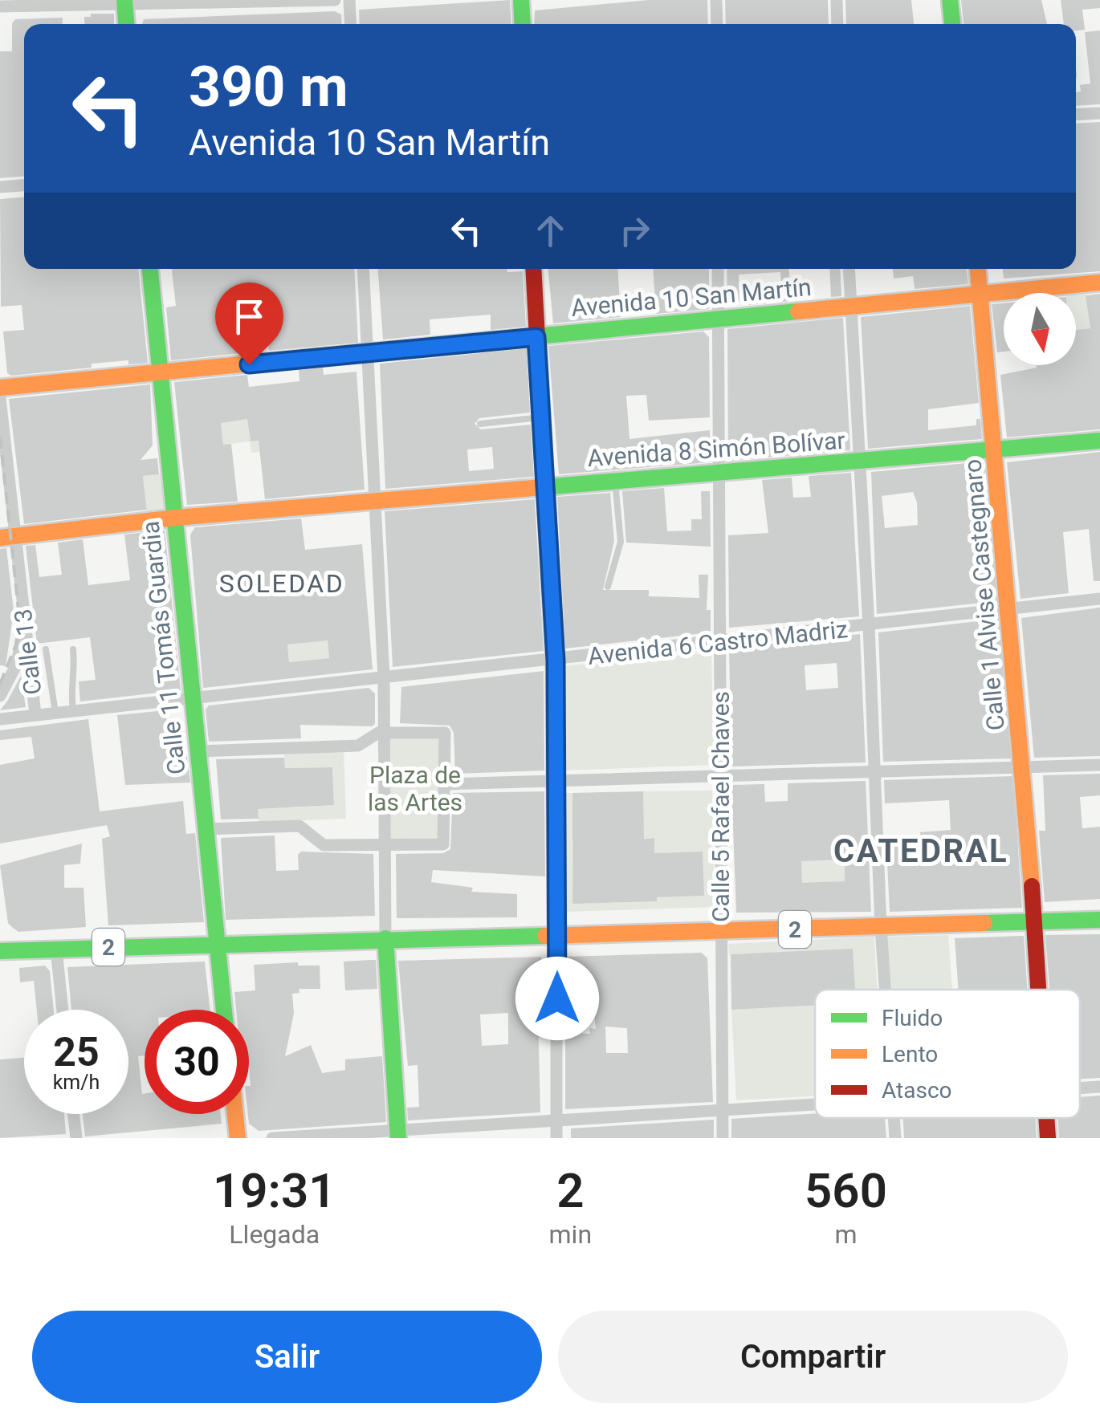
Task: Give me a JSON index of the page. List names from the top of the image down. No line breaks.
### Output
{"streets":{"main road":["Avenida 10 San Martín","Avenida 8 Simón Bolívar","Calle 1 Alvise Castegnaro","Calle 11 Tomás Guardia","2"],"street":["Avenida 6 Castro Madriz","Calle 13","Calle 5 Rafael Chaves"]},"crossings":[["Avenida 10 San Martín","Calle 1 Alvise Castegnaro"],["Avenida 10 San Martín","Calle 11 Tomás Guardia"],["Avenida 10 San Martín","Calle 5 Rafael Chaves"],["Avenida 8 Simón Bolívar","Calle 1 Alvise Castegnaro"],["Avenida 8 Simón Bolívar","Calle 11 Tomás Guardia"],["Avenida 8 Simón Bolívar","Calle 13"],["Avenida 8 Simón Bolívar","Calle 5 Rafael Chaves"],["Calle 1 Alvise Castegnaro","Avenida 6 Castro Madriz"],["Calle 1 Alvise Castegnaro","2"],["Avenida 6 Castro Madriz","Calle 11 Tomás Guardia"],["Avenida 6 Castro Madriz","Calle 13"],["Avenida 6 Castro Madriz","Calle 5 Rafael Chaves"],["Calle 11 Tomás Guardia","2"],["Calle 5 Rafael Chaves","2"]],"districts":["SOLEDAD","CATEDRAL"],"parks":["Plaza de las Artes"],"legend":["Fluido","Lento","Atasco"],"north":"bottom","page":{"turn":["390 m","Avenida 10 San Martín"],"speed":"25 km/h","limit":"30","eta":["19:31","Llegada","2","min","560","m"],"buttons":["Salir","Compartir"]}}
